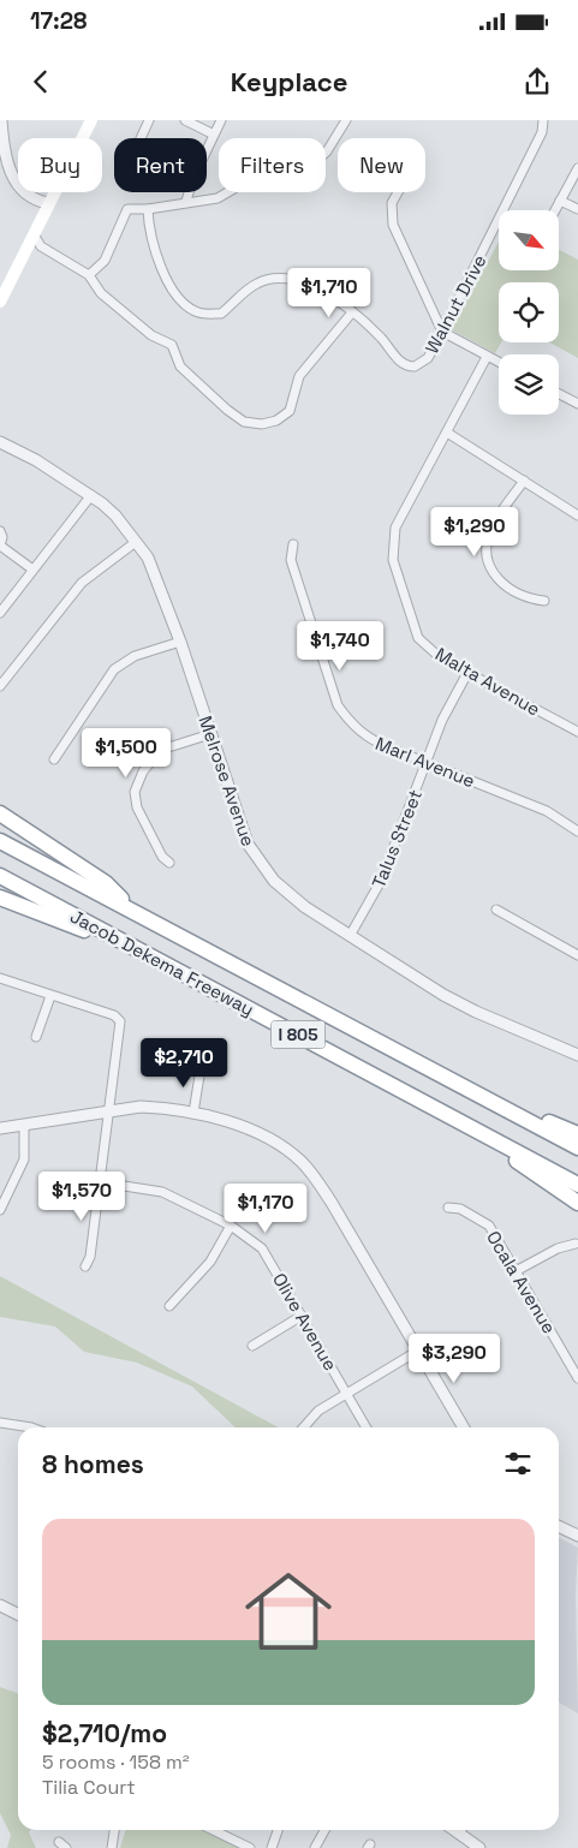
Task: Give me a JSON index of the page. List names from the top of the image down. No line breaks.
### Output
{"streets":{"highway":["Jacob Dekema Freeway","I 805"],"street":["Walnut Drive","Malta Avenue","Marl Avenue","Melrose Avenue","Talus Street","Ocala Avenue","Olive Avenue"]},"crossings":[["Malta Avenue","Talus Street"],["Marl Avenue","Talus Street"],["Melrose Avenue","Talus Street"]],"north":"bottom right","page":{"status":"17:28","header":"Keyplace","chip":["Buy","Rent","Filters","New"],"price":["$1,710","$1,290","$1,740","$1,500","$2,710","$1,570","$1,170","$3,290"],"heading":"8 homes","list":[{"name":"$2,710/mo","note":"5 rooms · 158 m² · Tilia Court"}]}}
